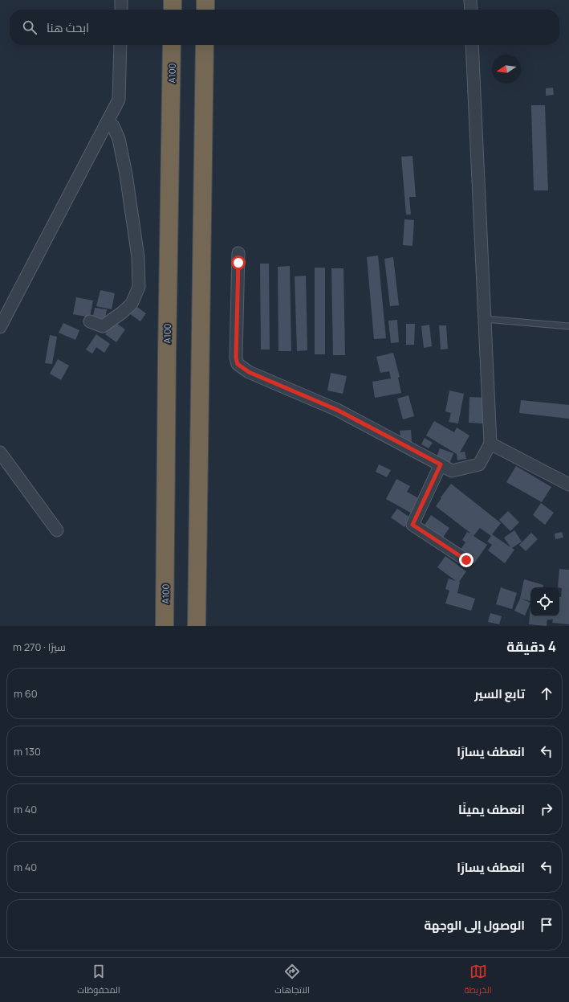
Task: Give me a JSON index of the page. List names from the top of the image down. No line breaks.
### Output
{"streets":{"highway":["A100"]},"north":"left","page":{"search":"ابحث هنا","heading":["4 دقيقة","سيرًا · 270 m"],"list":[["تابع السير","60 m"],["انعطف يسارًا","130 m"],["انعطف يمينًا","40 m"],["انعطف يسارًا","40 m"],"الوصول إلى الوجهة"],"nav":["الخريطة","الاتجاهات","المحفوظات"]}}
